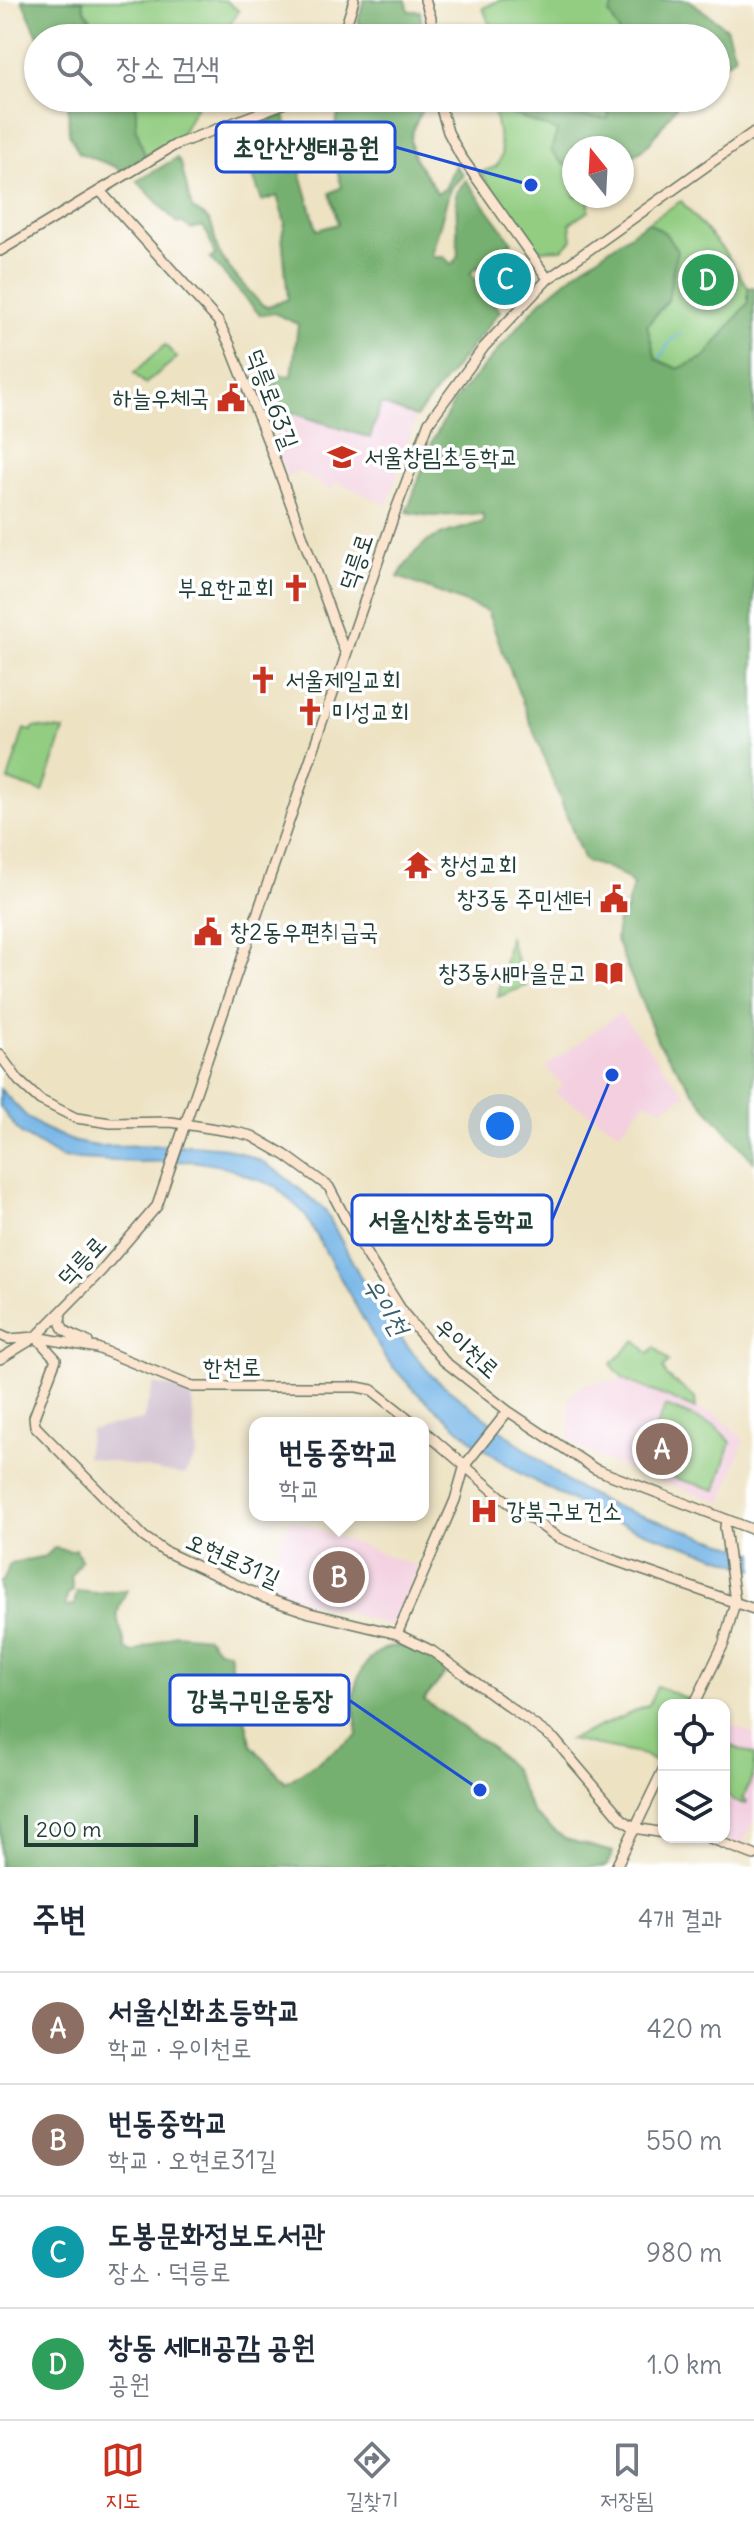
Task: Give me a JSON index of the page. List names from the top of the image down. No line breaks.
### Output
{"streets":{"street":["덕릉로63길","덕릉로","우이천로","한천로","오현로31길"]},"crossings":[["덕릉로63길","덕릉로"],["덕릉로","우이천로"],["덕릉로","한천로"],["덕릉로","오현로31길"],["한천로","오현로31길"]],"water":["우이천"],"places":{"other":["초안산생태공원","서울신창초등학교","강북구민운동장"],"public building":["하늘우체국","창3동 주민센터","창2동우편취급국"],"school or university":["서울창림초등학교"],"church":["부요한교회","서울제일교회","미성교회"],"temple":["창성교회"],"library":["창3동새마을문고"],"hospital":["강북구보건소"]},"scale_bar":"200 m","north":"top","page":{"search":"장소 검색","pins":["C","D","A","B"],"popup":["번동중학교","학교"],"scale":"200 m","heading":["주변","4개 결과"],"list":[{"mark":"A","name":"서울신화초등학교","note":"학교 · 우이천로","value":"420 m"},{"mark":"B","name":"번동중학교","note":"학교 · 오현로31길","value":"550 m"},{"mark":"C","name":"도봉문화정보도서관","note":"장소 · 덕릉로","value":"980 m"},{"mark":"D","name":"창동 세대공감 공원","note":"공원","value":"1.0 km"}],"nav":["지도","길찾기","저장됨"]}}
